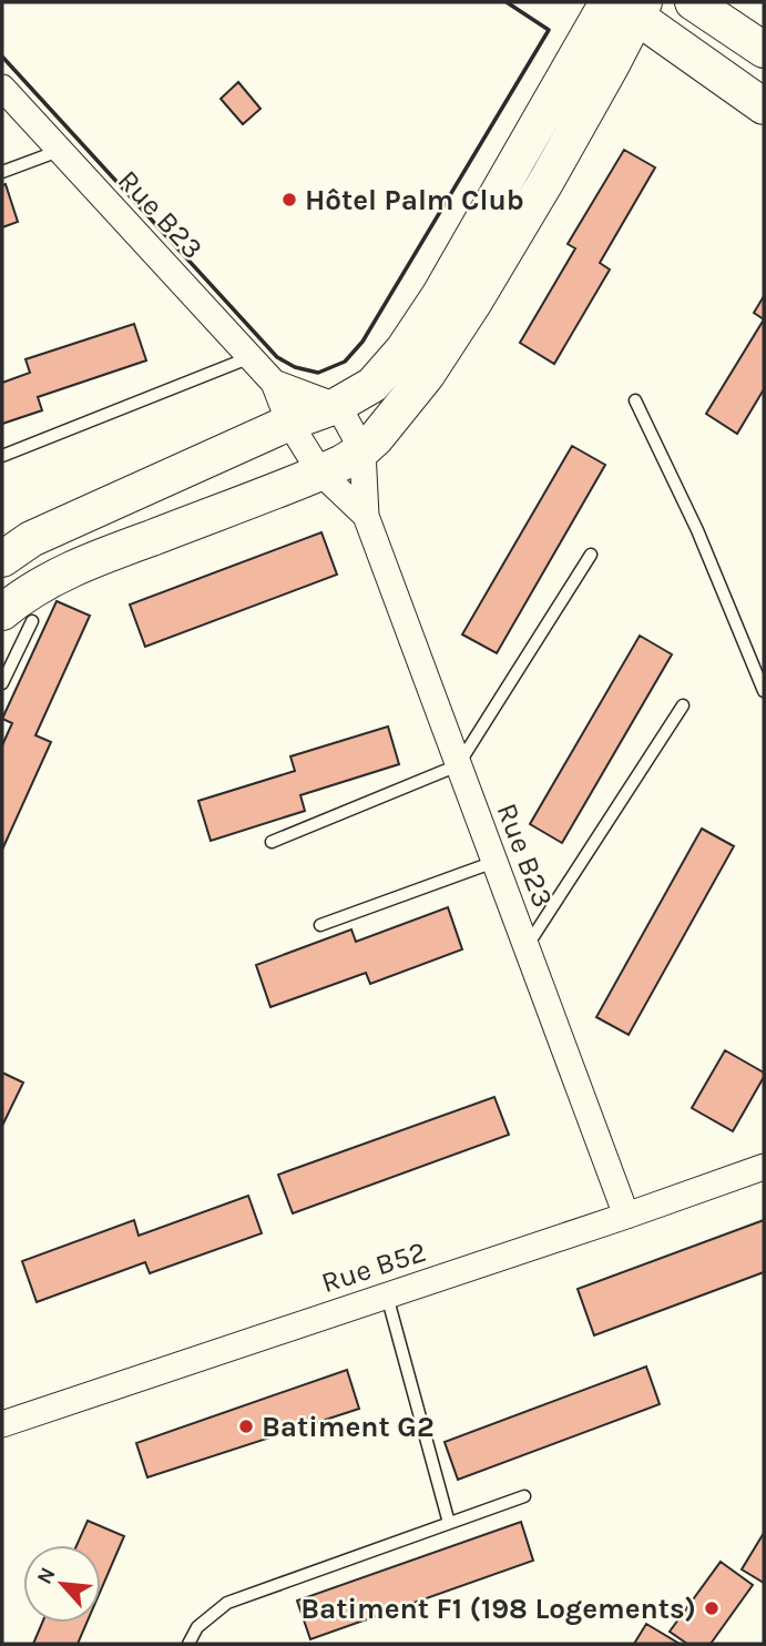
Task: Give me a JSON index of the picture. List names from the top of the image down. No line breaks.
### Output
{"streets":{"street":["Rue B23","Rue B52"]},"crossings":[["Rue B23","Rue B52"]],"places":["Hôtel Palm Club","Batiment G2","Batiment F1 (198 Logements)"],"north":"top left"}
